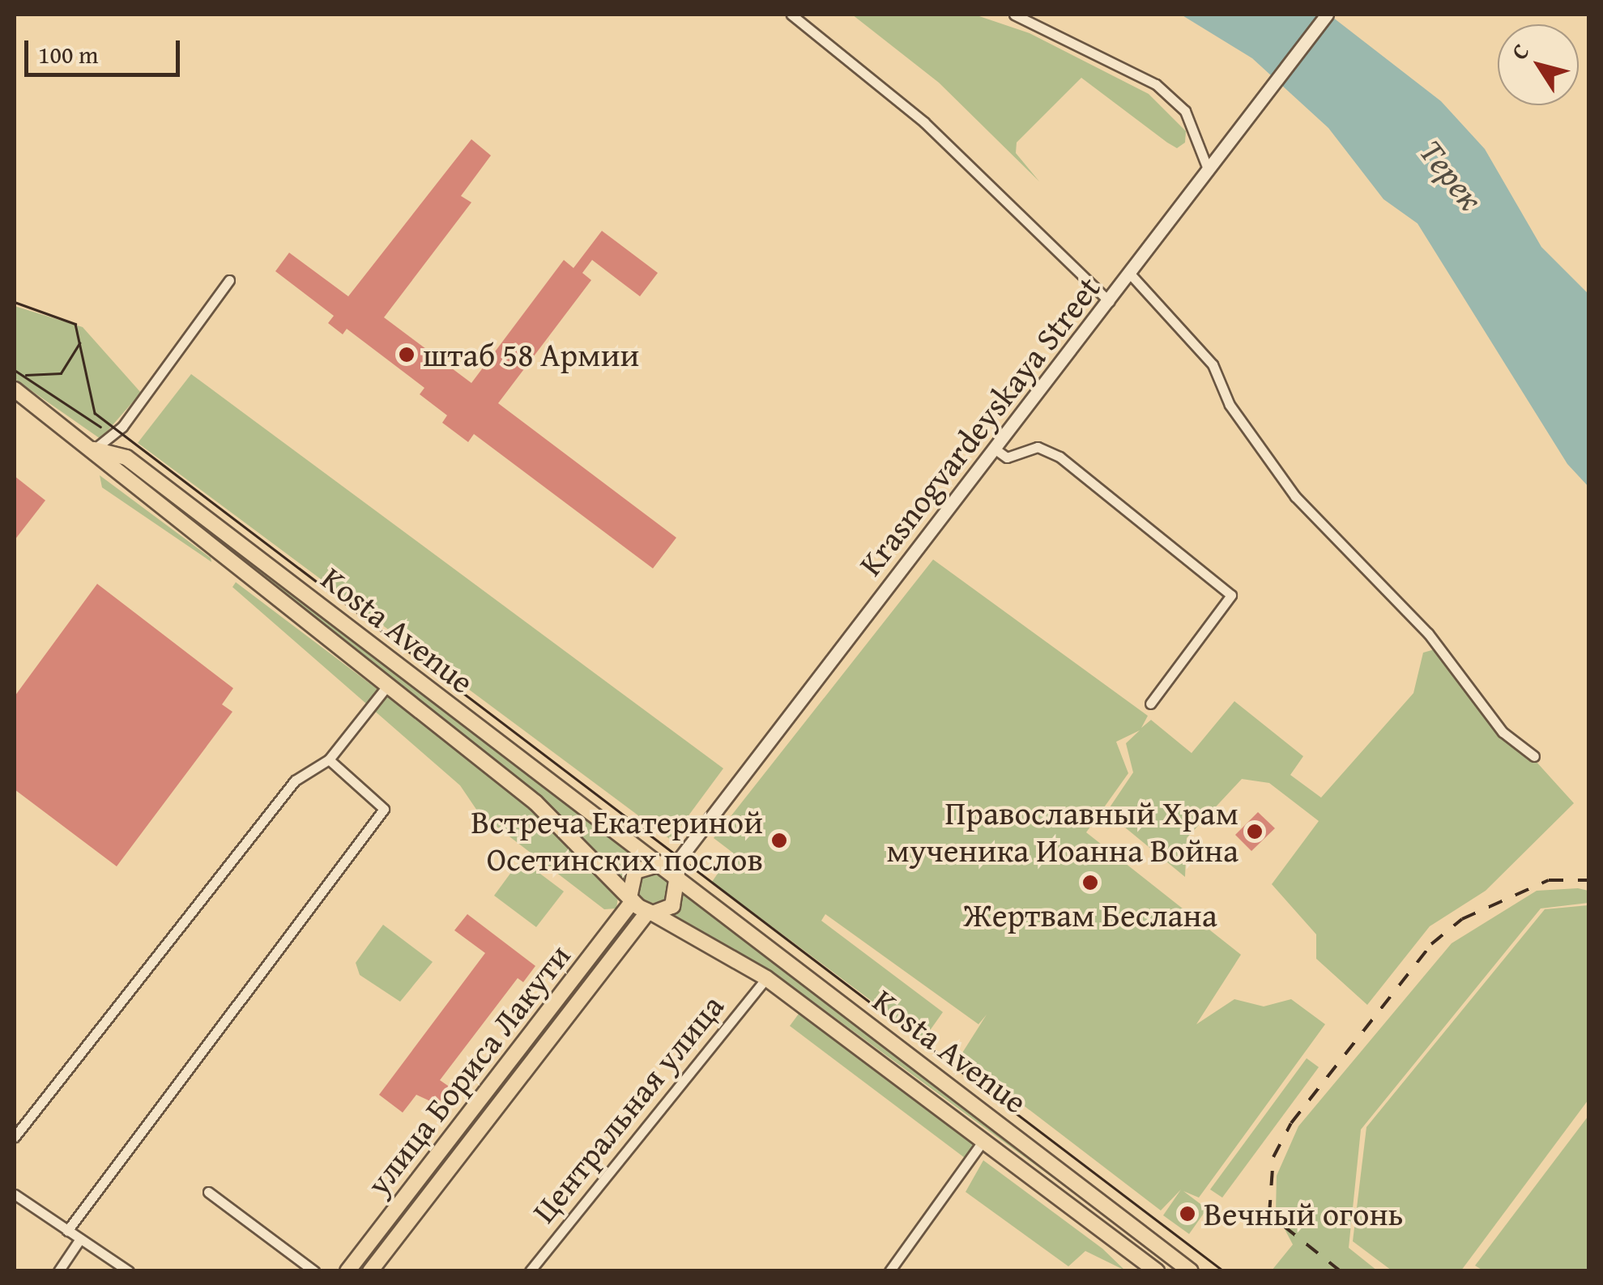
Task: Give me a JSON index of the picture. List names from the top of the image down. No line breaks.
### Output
{"streets":{"main road":["Krasnogvardeyskaya Street","Kosta Avenue","улица Бориса Лакути"],"street":["Центральная улица"]},"crossings":[["Krasnogvardeyskaya Street","Kosta Avenue"],["Krasnogvardeyskaya Street","улица Бориса Лакути"],["Kosta Avenue","улица Бориса Лакути"],["Kosta Avenue","Центральная улица"]],"water":["Терек"],"places":["штаб 58 Армии","Православный Храм мученика Иоанна Война","Встреча Екатериной Осетинских послов","Жертвам Беслана","Вечный огонь"],"scale_bar":"100 m","north":"top left"}
